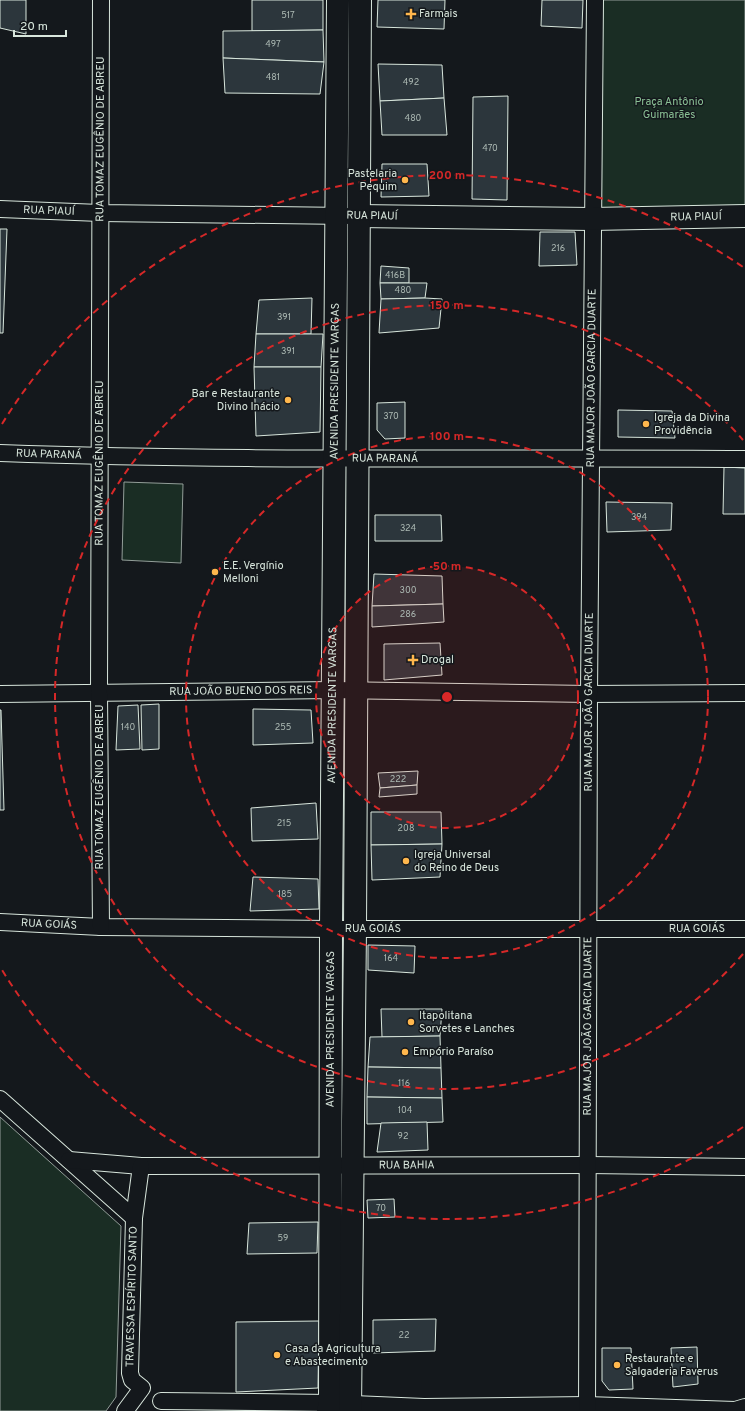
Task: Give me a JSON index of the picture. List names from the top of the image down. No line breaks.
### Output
{"streets":{"main road":["RUA PIAUÍ","AVENIDA PRESIDENTE VARGAS"],"street":["RUA TOMAZ EUGÊNIO DE ABREU","RUA MAJOR JOÃO GARCIA DUARTE","RUA PARANÁ","RUA JOÃO BUENO DOS REIS","RUA GOIÁS","RUA BAHIA","TRAVESSA ESPÍRITO SANTO"]},"crossings":[["RUA TOMAZ EUGÊNIO DE ABREU","RUA PIAUÍ"],["RUA TOMAZ EUGÊNIO DE ABREU","RUA PARANÁ"],["RUA TOMAZ EUGÊNIO DE ABREU","RUA JOÃO BUENO DOS REIS"],["RUA TOMAZ EUGÊNIO DE ABREU","RUA GOIÁS"],["RUA PIAUÍ","RUA MAJOR JOÃO GARCIA DUARTE"],["RUA PIAUÍ","AVENIDA PRESIDENTE VARGAS"],["RUA MAJOR JOÃO GARCIA DUARTE","RUA PARANÁ"],["RUA MAJOR JOÃO GARCIA DUARTE","RUA JOÃO BUENO DOS REIS"],["RUA MAJOR JOÃO GARCIA DUARTE","RUA GOIÁS"],["RUA MAJOR JOÃO GARCIA DUARTE","RUA BAHIA"],["AVENIDA PRESIDENTE VARGAS","RUA PARANÁ"],["AVENIDA PRESIDENTE VARGAS","RUA JOÃO BUENO DOS REIS"],["AVENIDA PRESIDENTE VARGAS","RUA GOIÁS"],["AVENIDA PRESIDENTE VARGAS","RUA BAHIA"],["RUA BAHIA","TRAVESSA ESPÍRITO SANTO"]],"parks":["Praça Antônio Guimarães"],"places":{"health":["Farmais","Drogal"],"other":["Pastelaria Pequim","Bar e Restaurante Divino Inácio","Igreja da Divina Providência","E.E. Vergínio Melloni","Igreja Universal do Reino de Deus","Itapolitana Sorvetes e Lanches","Empório Paraíso","Casa da Agricultura e Abastecimento","Restaurante e Salgaderia Faverus"]},"house_numbers":["517","497","481","492","480","470","216","416B","480","391","391","370","394","324","300","286","140","255","222","215","208","185","164","116","104","92","70","59","22"],"scale_bar":"20 m","rings":["200 m","150 m","100 m","50 m"]}
